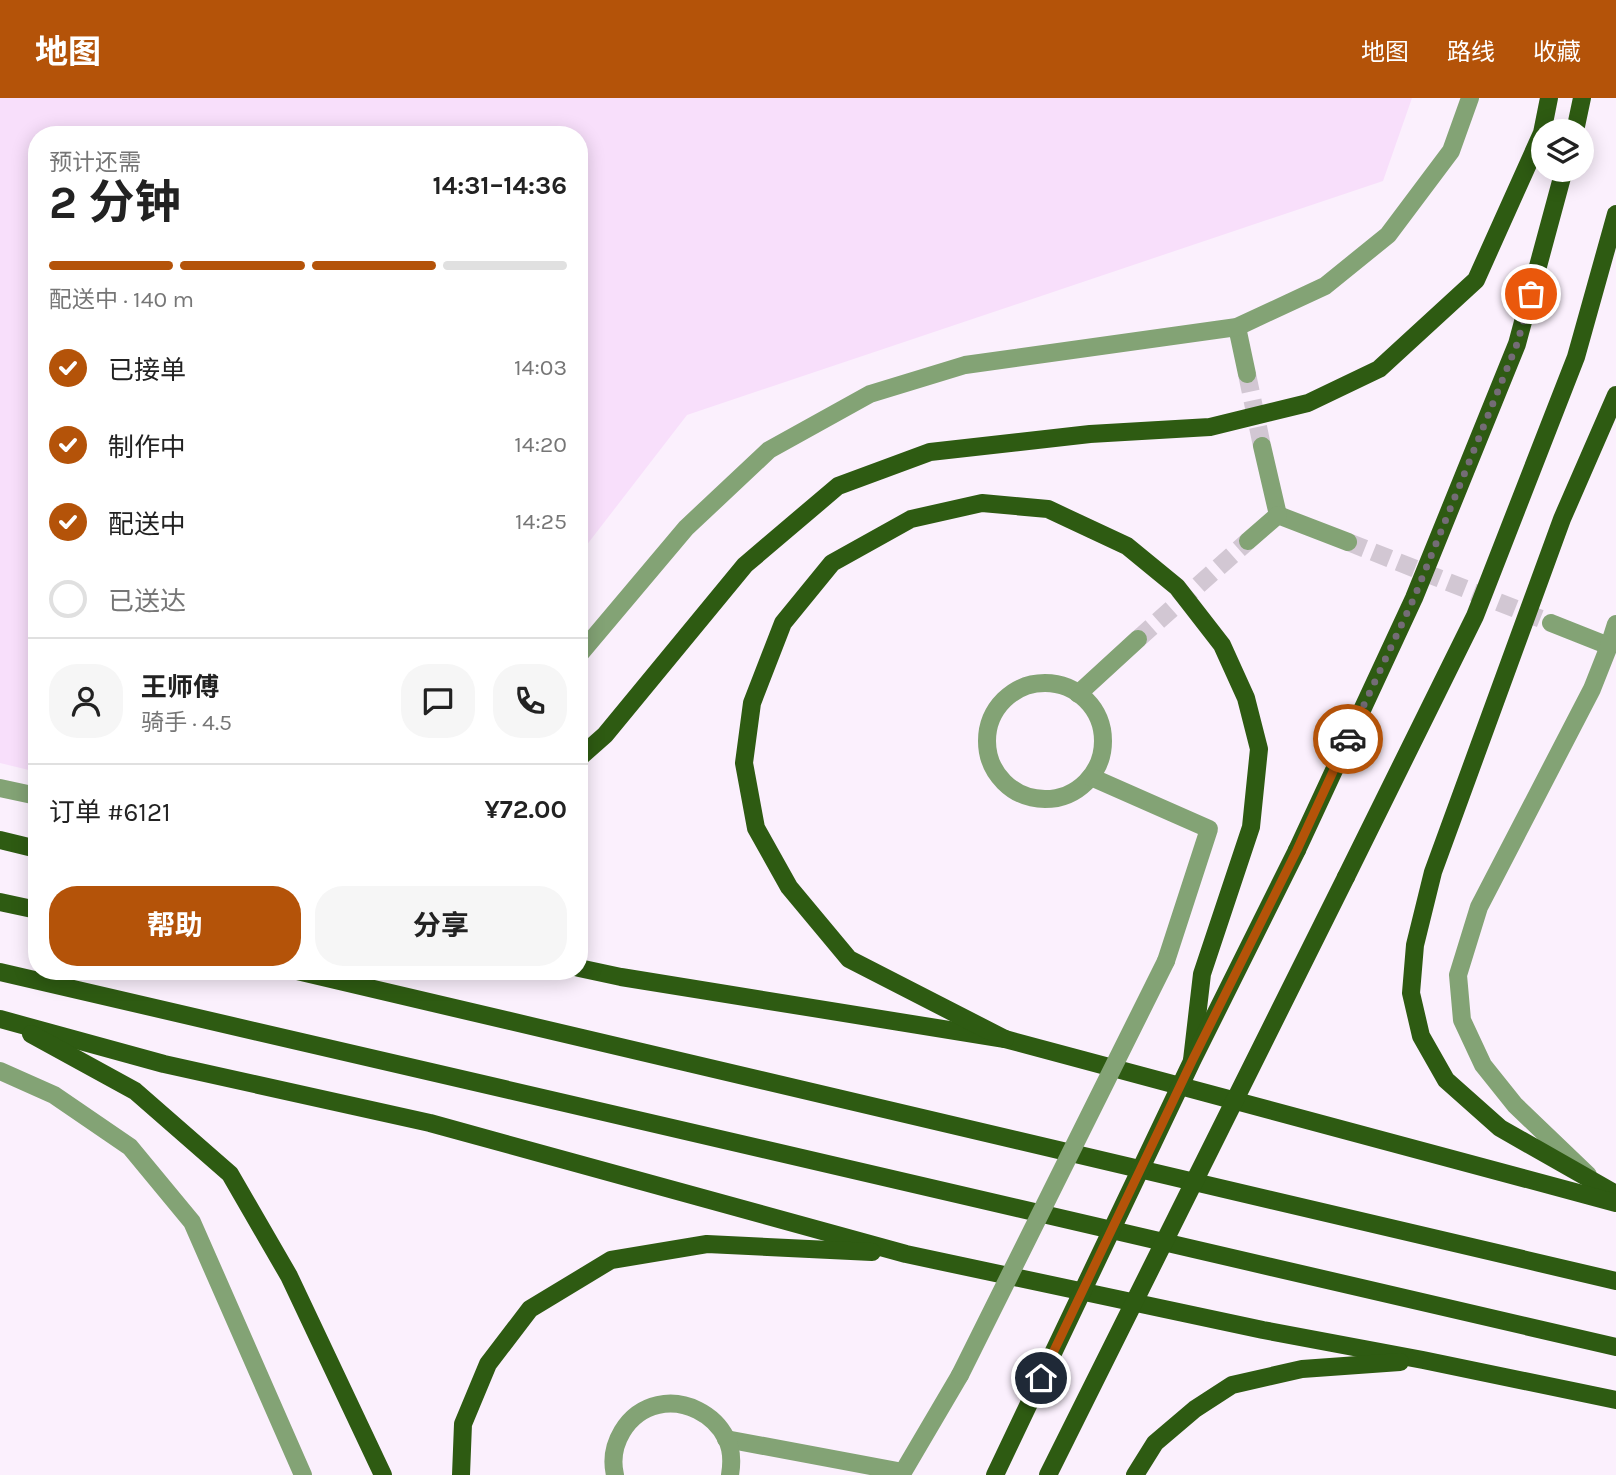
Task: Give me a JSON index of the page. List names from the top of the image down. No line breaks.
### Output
{"page":{"header":"地图","nav":["地图","路线","收藏"],"heading":["2 分钟","预计还需","14:31–14:36"],"panel":["王师傅","骑手 · 4.5","订单 #6121","¥72.00"],"bar":"配送中 · 140 m","list":[["已接单","14:03"],["制作中","14:20"],["配送中","14:25"],"已送达"],"buttons":["帮助","分享"]}}
